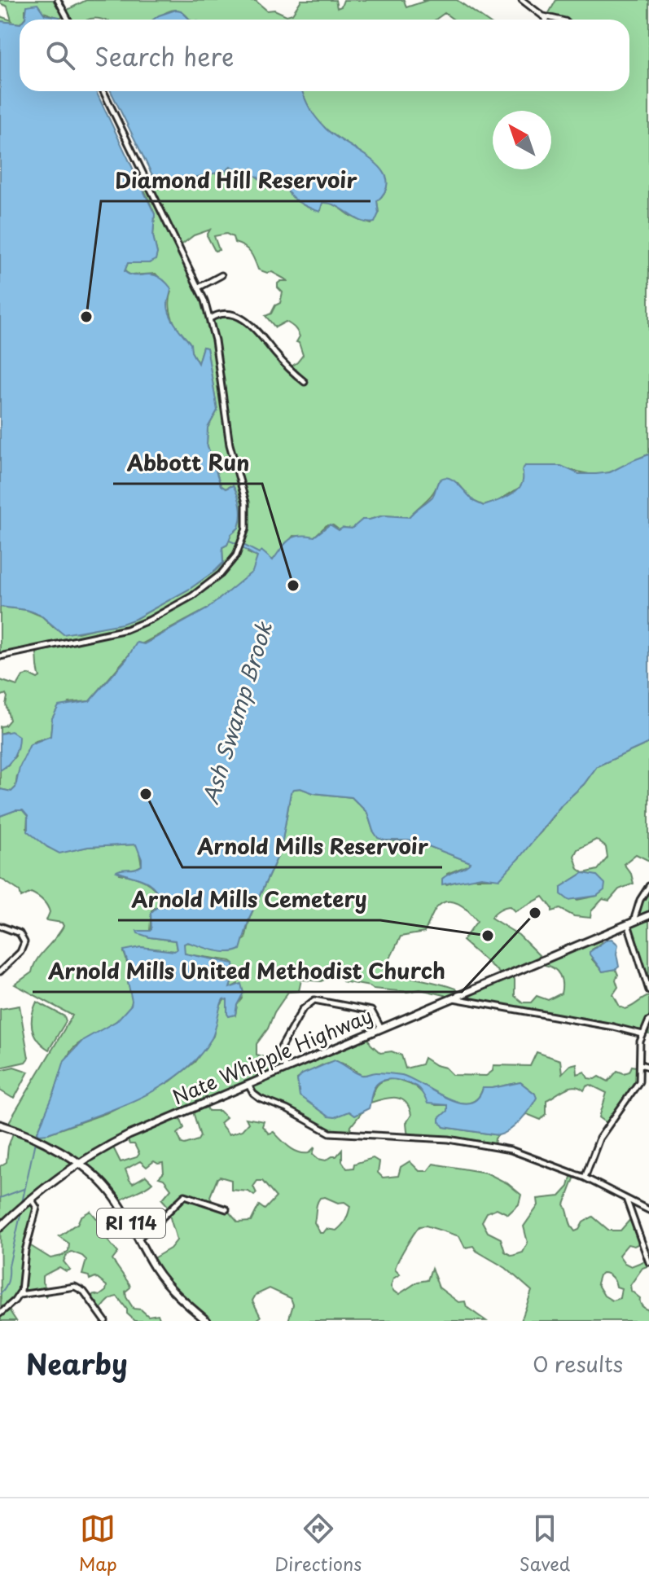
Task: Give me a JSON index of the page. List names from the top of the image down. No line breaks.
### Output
{"streets":{"main road":["Nate Whipple Highway","RI 114"]},"crossings":[["Nate Whipple Highway","RI 114"]],"water":["Ash Swamp Brook"],"places":["Diamond Hill Reservoir","Abbott Run","Arnold Mills Reservoir","Arnold Mills United Methodist Church","Arnold Mills Cemetery"],"north":"top left","page":{"search":"Search here","heading":["Nearby","0 results"],"nav":["Map","Directions","Saved"]}}
